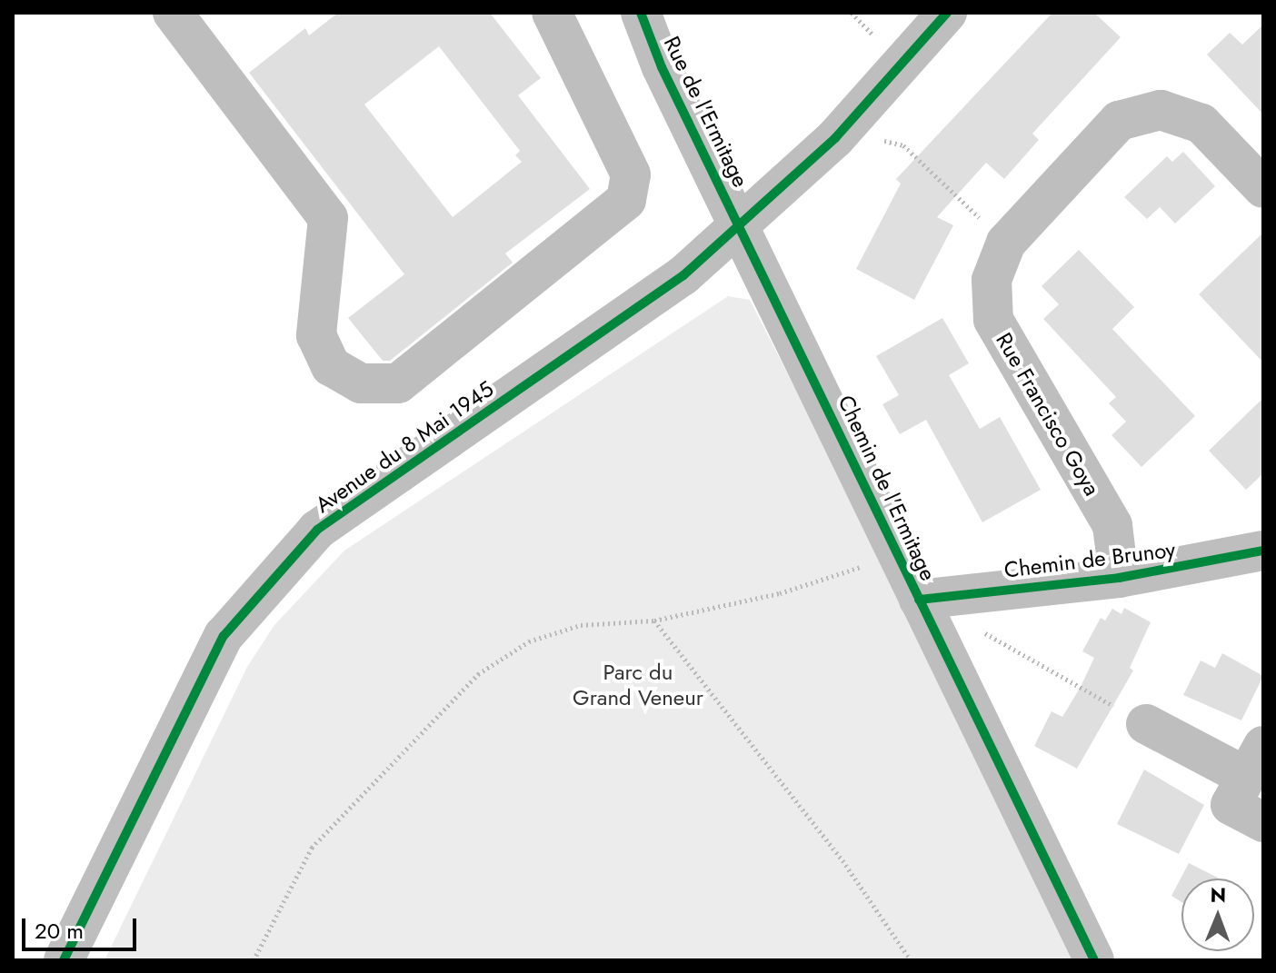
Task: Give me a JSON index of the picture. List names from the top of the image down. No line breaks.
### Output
{"streets":{"street":["Rue de l'Ermitage","Rue Francisco Goya","Avenue du 8 Mai 1945","Chemin de l'Ermitage","Chemin de Brunoy"]},"crossings":[["Rue de l'Ermitage","Avenue du 8 Mai 1945"],["Rue de l'Ermitage","Chemin de l'Ermitage"],["Rue Francisco Goya","Chemin de Brunoy"],["Avenue du 8 Mai 1945","Chemin de l'Ermitage"],["Chemin de l'Ermitage","Chemin de Brunoy"]],"parks":["Parc du Grand Veneur"],"scale_bar":"20 m","north":"top"}
